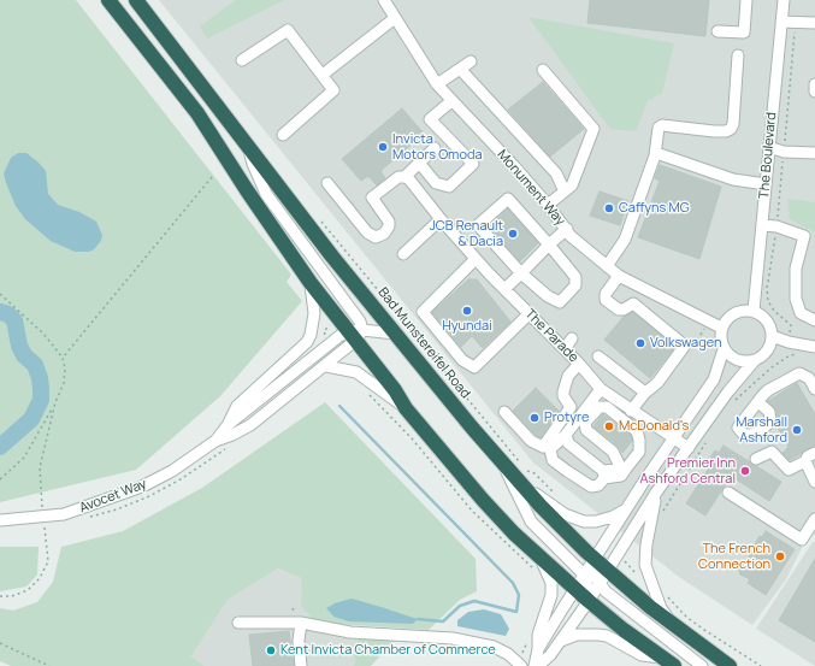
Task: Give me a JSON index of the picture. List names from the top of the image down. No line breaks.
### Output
{"streets":{"highway":["Bad Munstereifel Road"],"street":["The Boulevard","Monument Way","The Parade","Avocet Way"]},"crossings":[["The Boulevard","Monument Way"]],"places":["Invicta Motors Omoda","Caffyns MG","JCB Renault & Dacia","Hyundai","Volkswagen","Protyre","McDonald's","Marshall Ashford","Premier Inn Ashford Central","The French Connection","Kent Invicta Chamber of Commerce"]}
